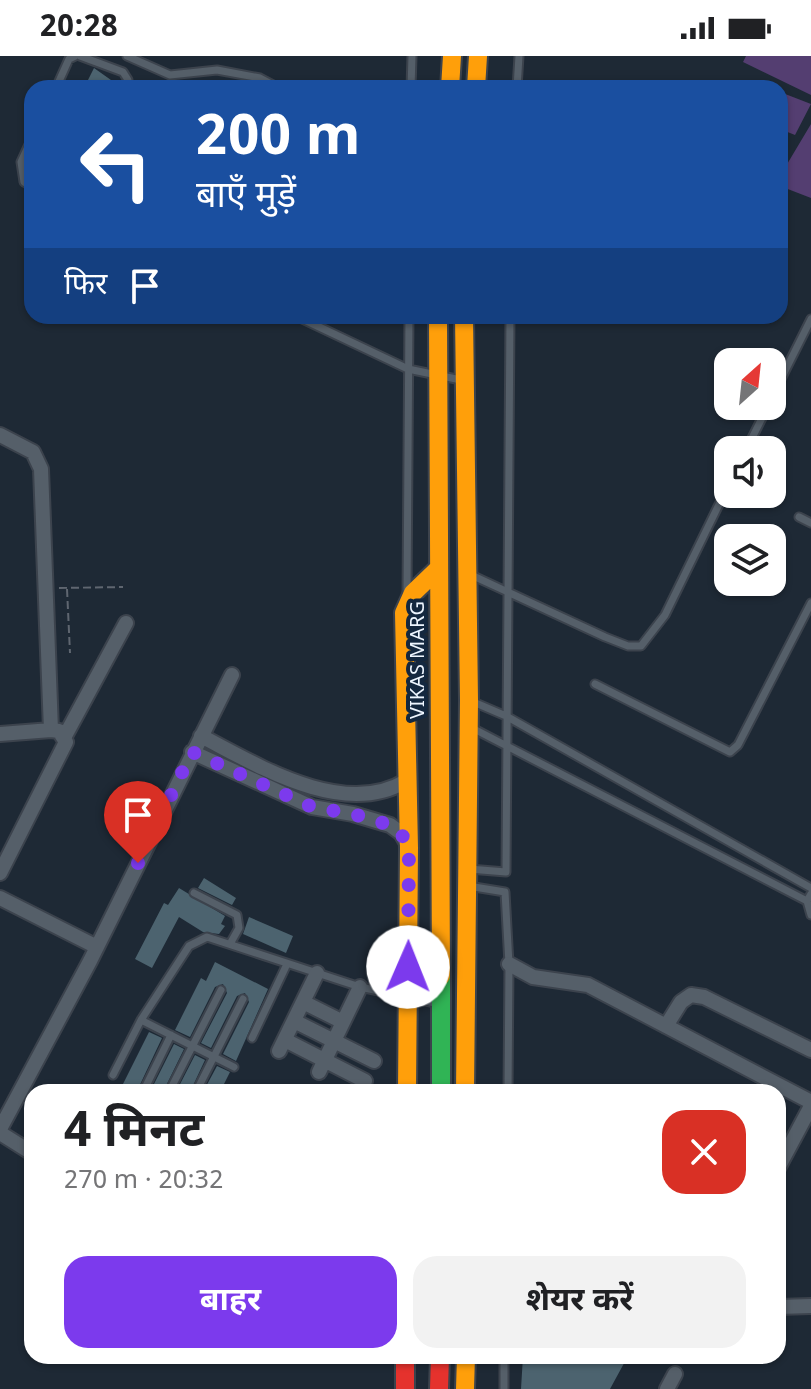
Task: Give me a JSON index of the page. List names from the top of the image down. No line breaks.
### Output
{"streets":{"main road":["VIKAS MARG"]},"north":"top right","page":{"status":"20:28","turn":["200 m","बाएँ मुड़ें"],"then":"फिर","heading":["4 मिनट","270 m · 20:32"],"buttons":["बाहर","शेयर करें"]}}
